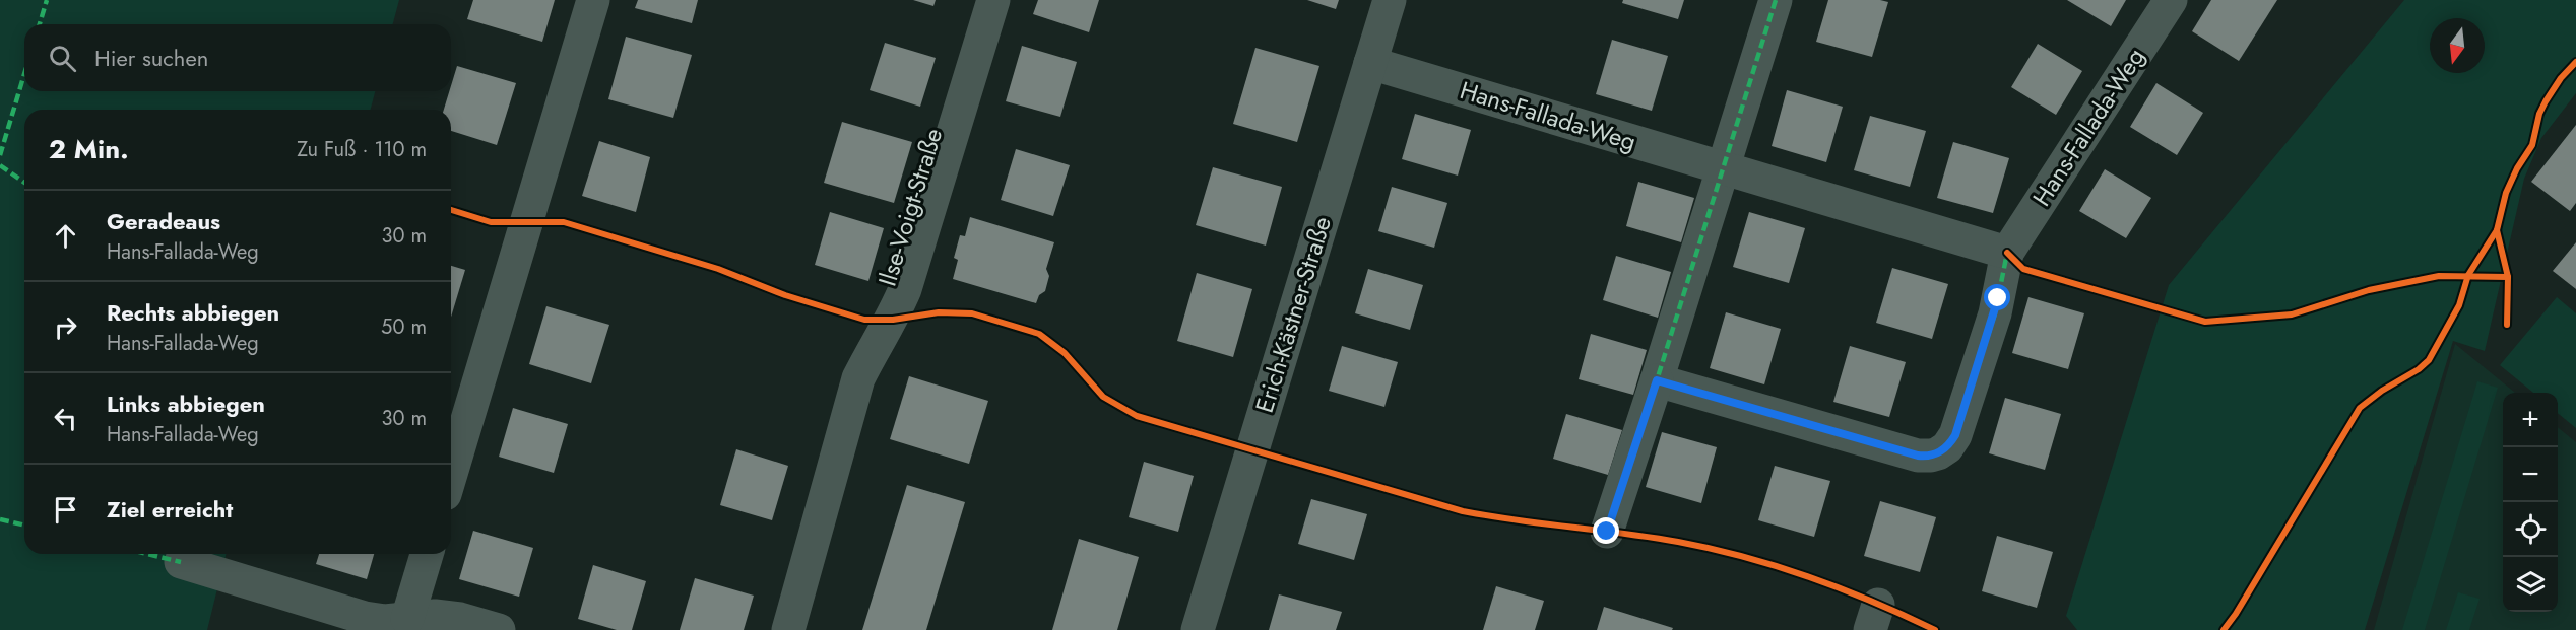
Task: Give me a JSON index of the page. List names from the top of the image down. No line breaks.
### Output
{"streets":{"street":["Hans-Fallada-Weg","Ilse-Voigt-Straße","Erich-Kästner-Straße"]},"crossings":[["Hans-Fallada-Weg","Erich-Kästner-Straße"]],"north":"bottom","page":{"search":"Hier suchen","heading":["2 Min.","Zu Fuß · 110 m"],"list":[["Geradeaus","Hans-Fallada-Weg","30 m"],["Rechts abbiegen","Hans-Fallada-Weg","50 m"],["Links abbiegen","Hans-Fallada-Weg","30 m"],"Ziel erreicht"],"map_buttons":["+","−"]}}
